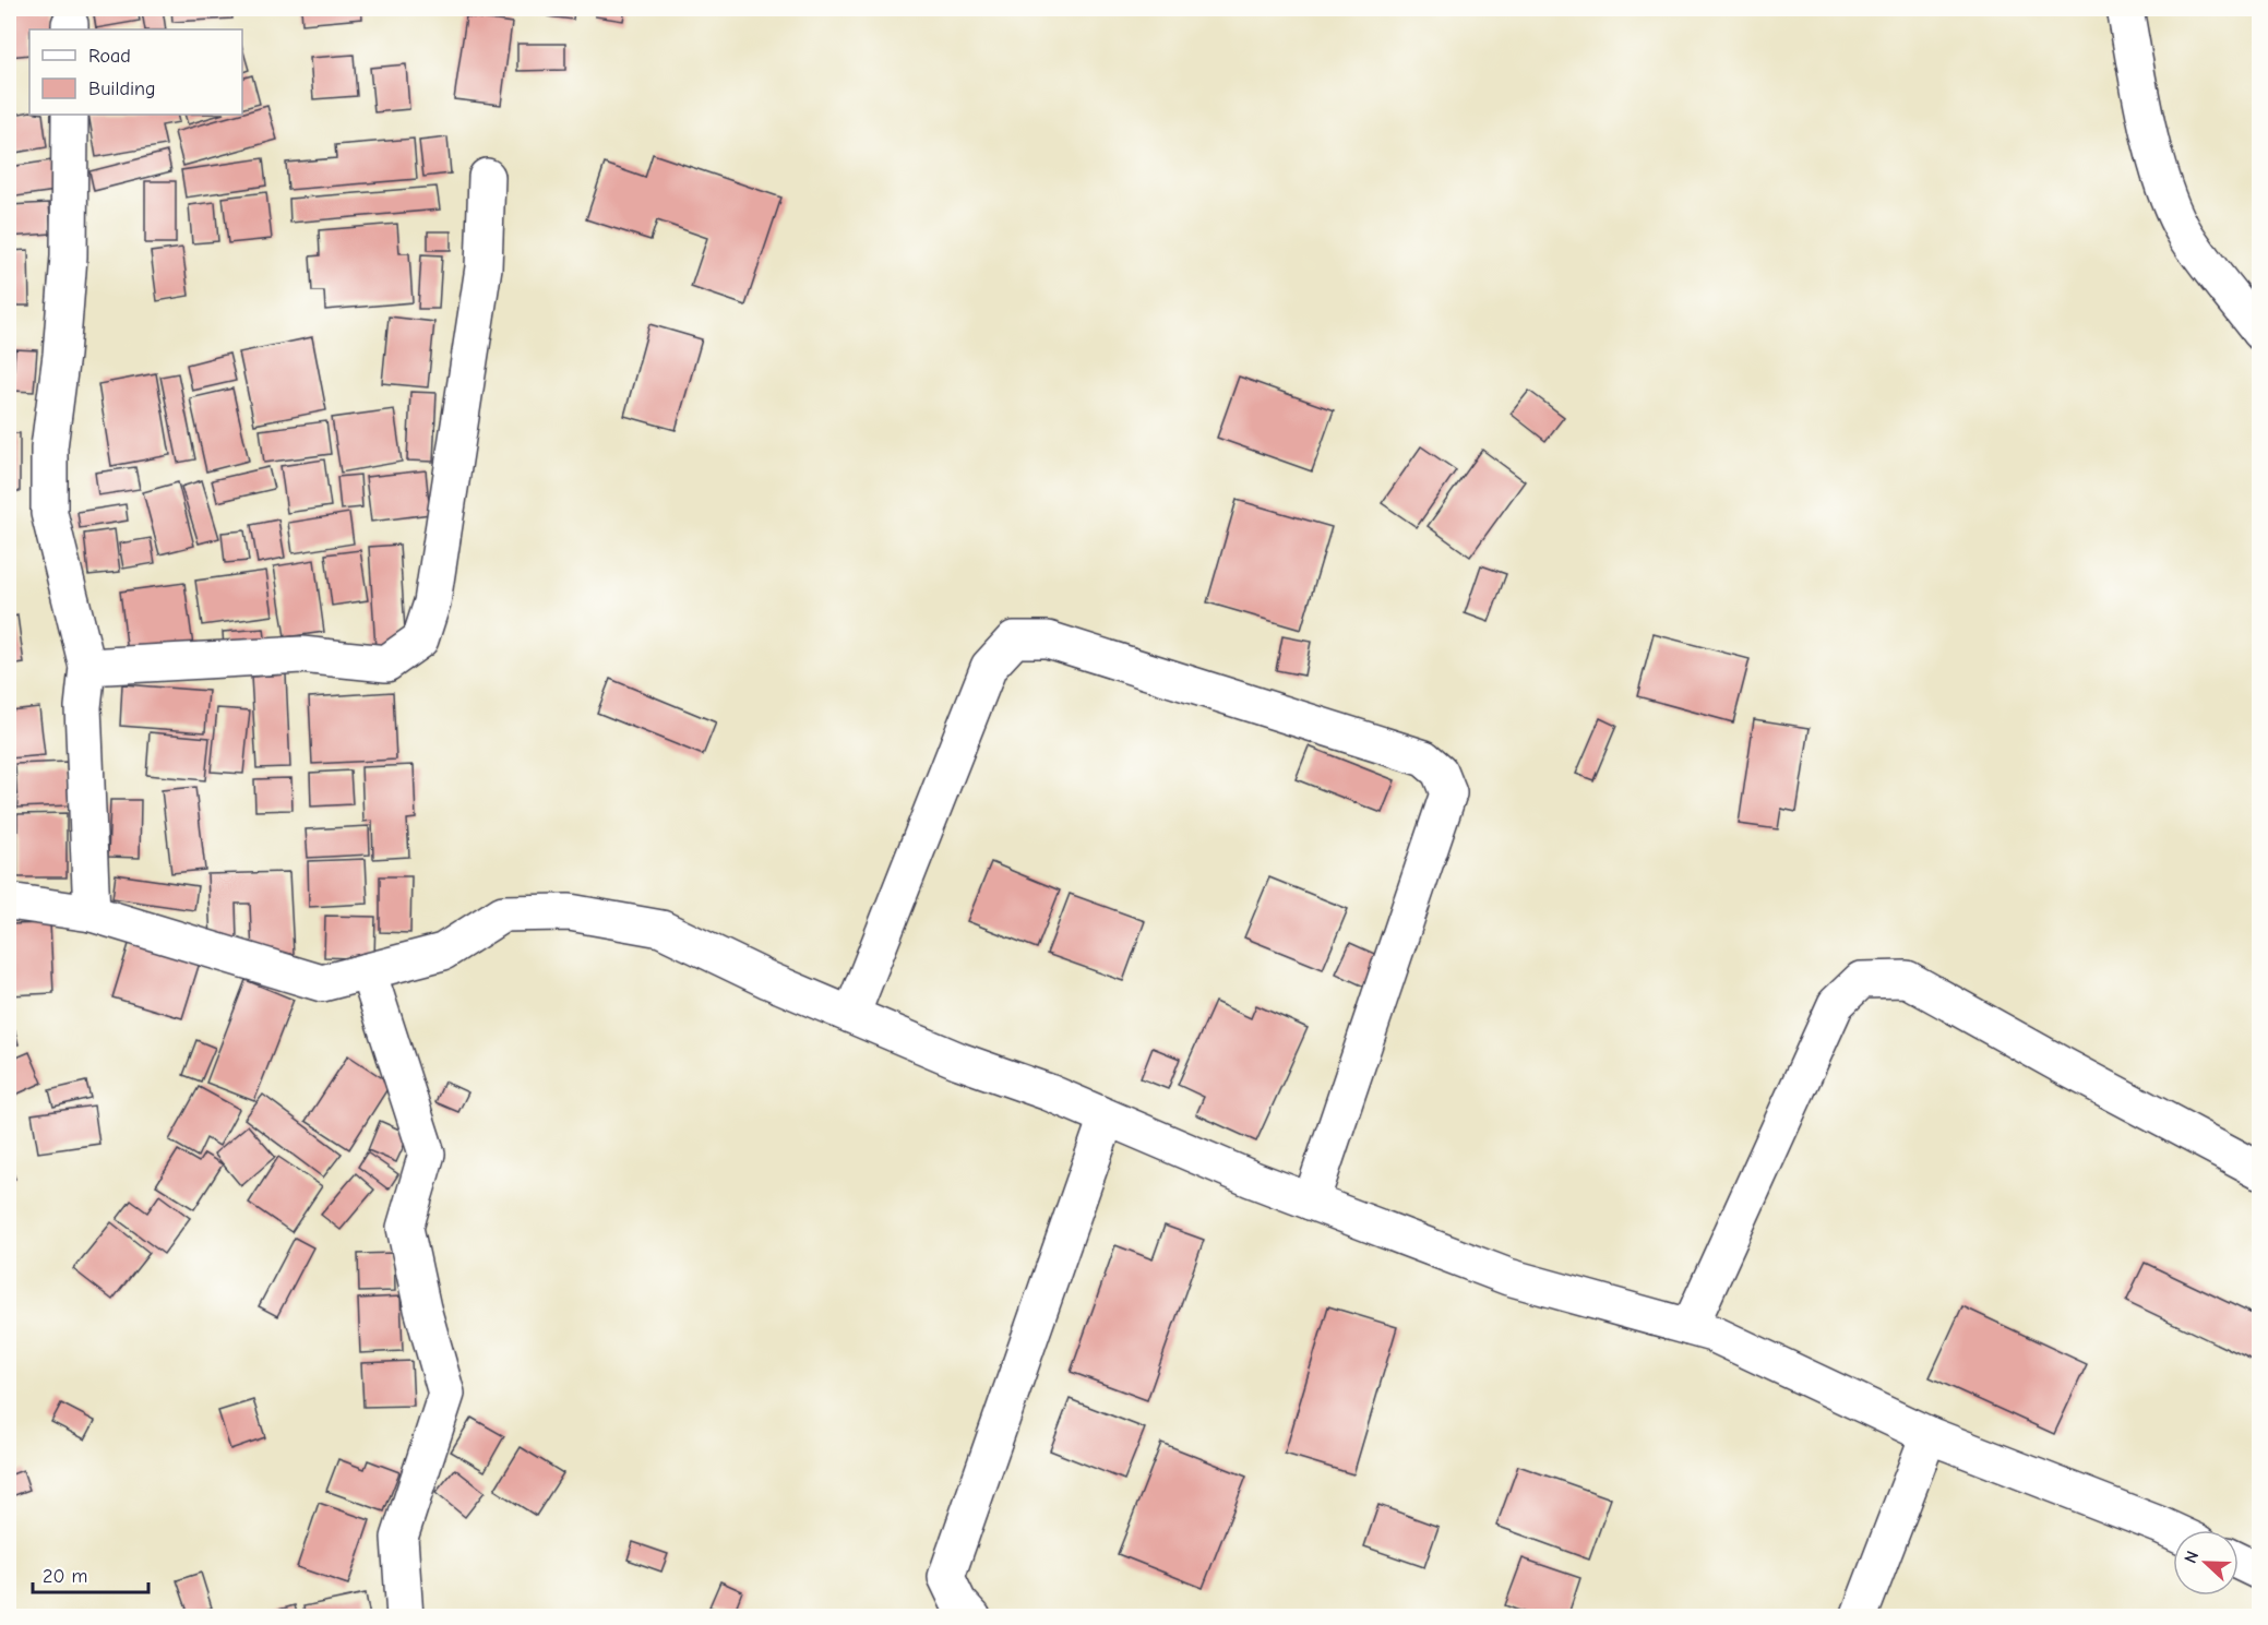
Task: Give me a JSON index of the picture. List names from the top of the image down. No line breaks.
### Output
{"legend":["Road","Building"],"scale_bar":"20 m","north":"left"}
